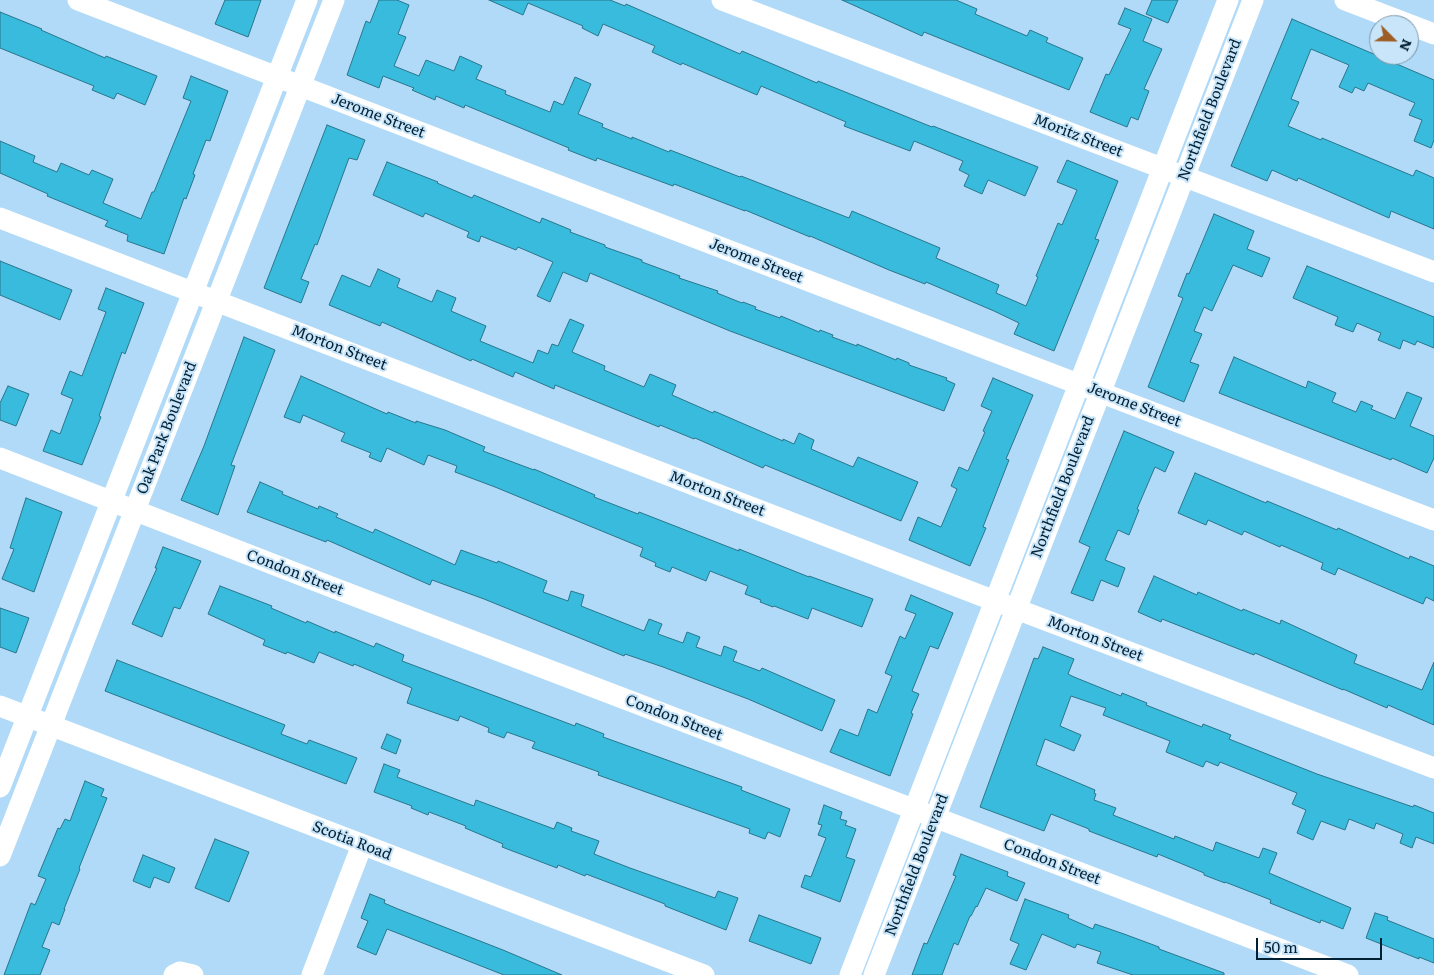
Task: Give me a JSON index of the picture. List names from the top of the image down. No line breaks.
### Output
{"streets":{"street":["Northfield Boulevard","Jerome Street","Moritz Street","Morton Street","Oak Park Boulevard","Condon Street","Scotia Road"]},"crossings":[["Northfield Boulevard","Jerome Street"],["Northfield Boulevard","Moritz Street"],["Northfield Boulevard","Morton Street"],["Northfield Boulevard","Condon Street"],["Jerome Street","Oak Park Boulevard"],["Morton Street","Oak Park Boulevard"],["Oak Park Boulevard","Condon Street"],["Oak Park Boulevard","Scotia Road"]],"scale_bar":"50 m","north":"bottom right"}
